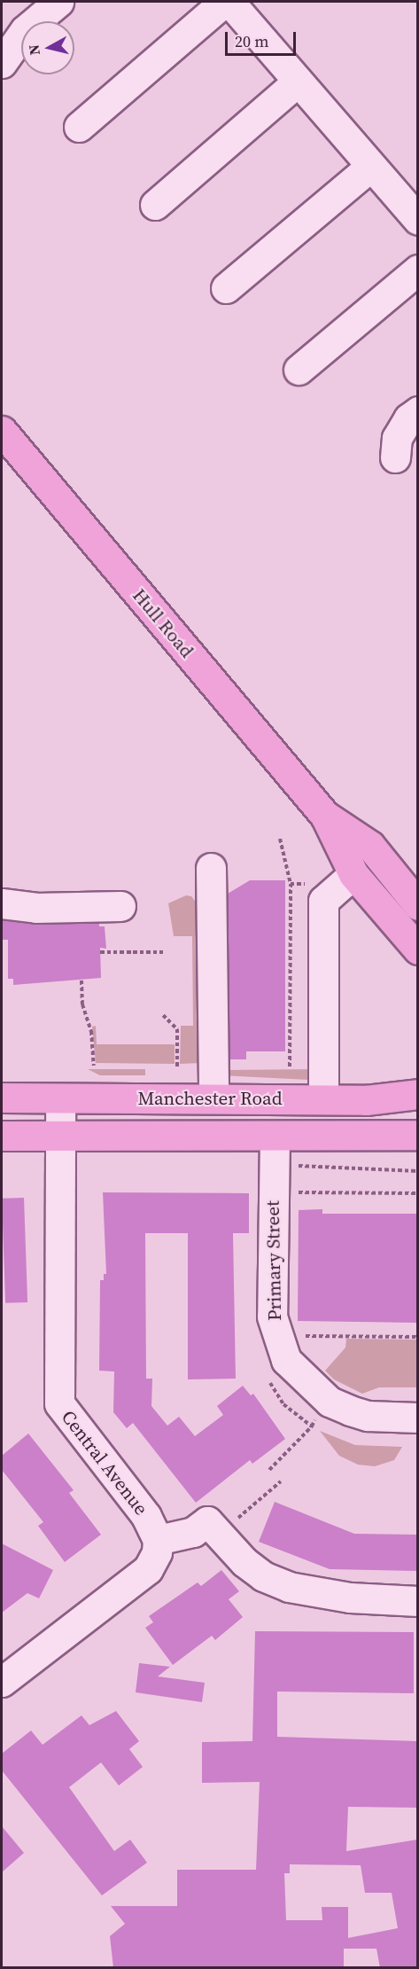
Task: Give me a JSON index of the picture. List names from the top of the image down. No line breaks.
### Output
{"streets":{"main road":["Hull Road","Manchester Road"],"street":["Primary Street","Central Avenue"]},"crossings":[["Manchester Road","Primary Street"],["Manchester Road","Central Avenue"]],"scale_bar":"20 m","north":"left"}
